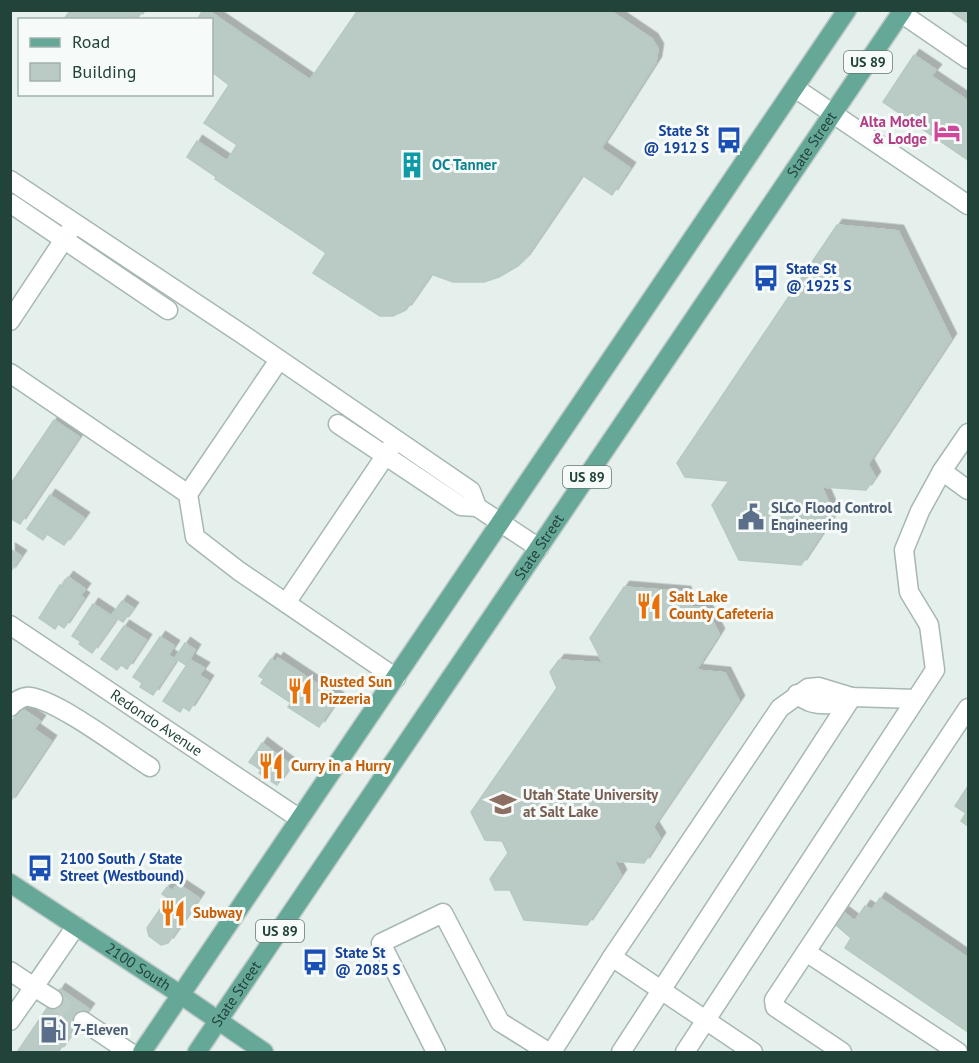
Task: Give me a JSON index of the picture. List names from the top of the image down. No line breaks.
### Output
{"streets":{"main road":["US 89","State Street","2100 South"],"street":["Redondo Avenue"]},"crossings":[["US 89","Redondo Avenue"],["US 89","2100 South"],["State Street","2100 South"]],"places":{"hotel":["Alta Motel & Lodge"],"bus stop":["State St @ 1912 S","State St @ 1925 S","2100 South / State Street (Westbound)","State St @ 2085 S"],"building":["OC Tanner"],"public building":["SLCo Flood Control Engineering"],"restaurant":["Salt Lake County Cafeteria","Rusted Sun Pizzeria","Curry in a Hurry","Subway"],"school or university":["Utah State University at Salt Lake"],"fuel station":["7-Eleven"]},"legend":["Road","Building"]}
